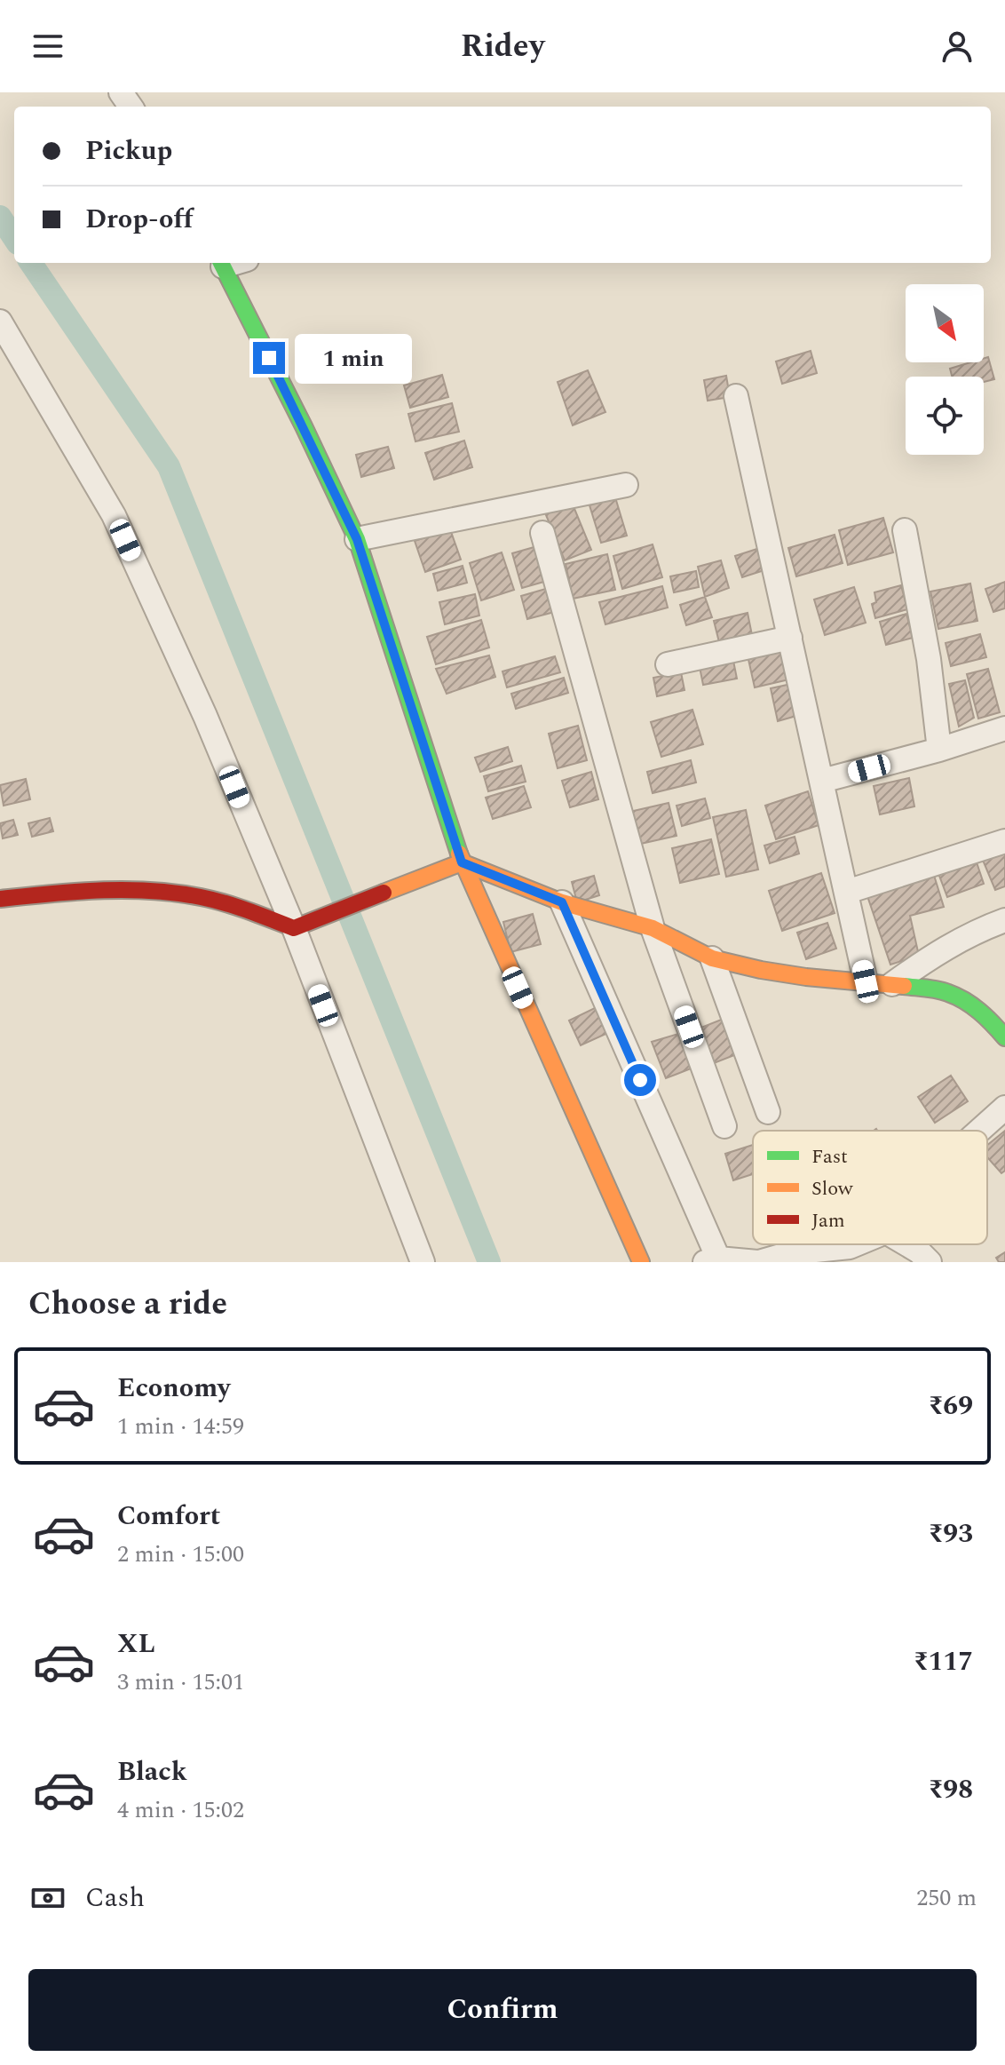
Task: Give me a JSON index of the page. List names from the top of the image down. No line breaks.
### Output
{"legend":["Fast","Slow","Jam"],"north":"bottom right","page":{"header":"Ridey","banner":["Pickup","Drop-off"],"bubble":"1 min","heading":"Choose a ride","list":[{"name":"Economy","note":"1 min · 14:59","value":"₹69"},{"name":"Comfort","note":"2 min · 15:00","value":"₹93"},{"name":"XL","note":"3 min · 15:01","value":"₹117"},{"name":"Black","note":"4 min · 15:02","value":"₹98"}],"pay":["Cash","250 m"],"buttons":"Confirm"}}
